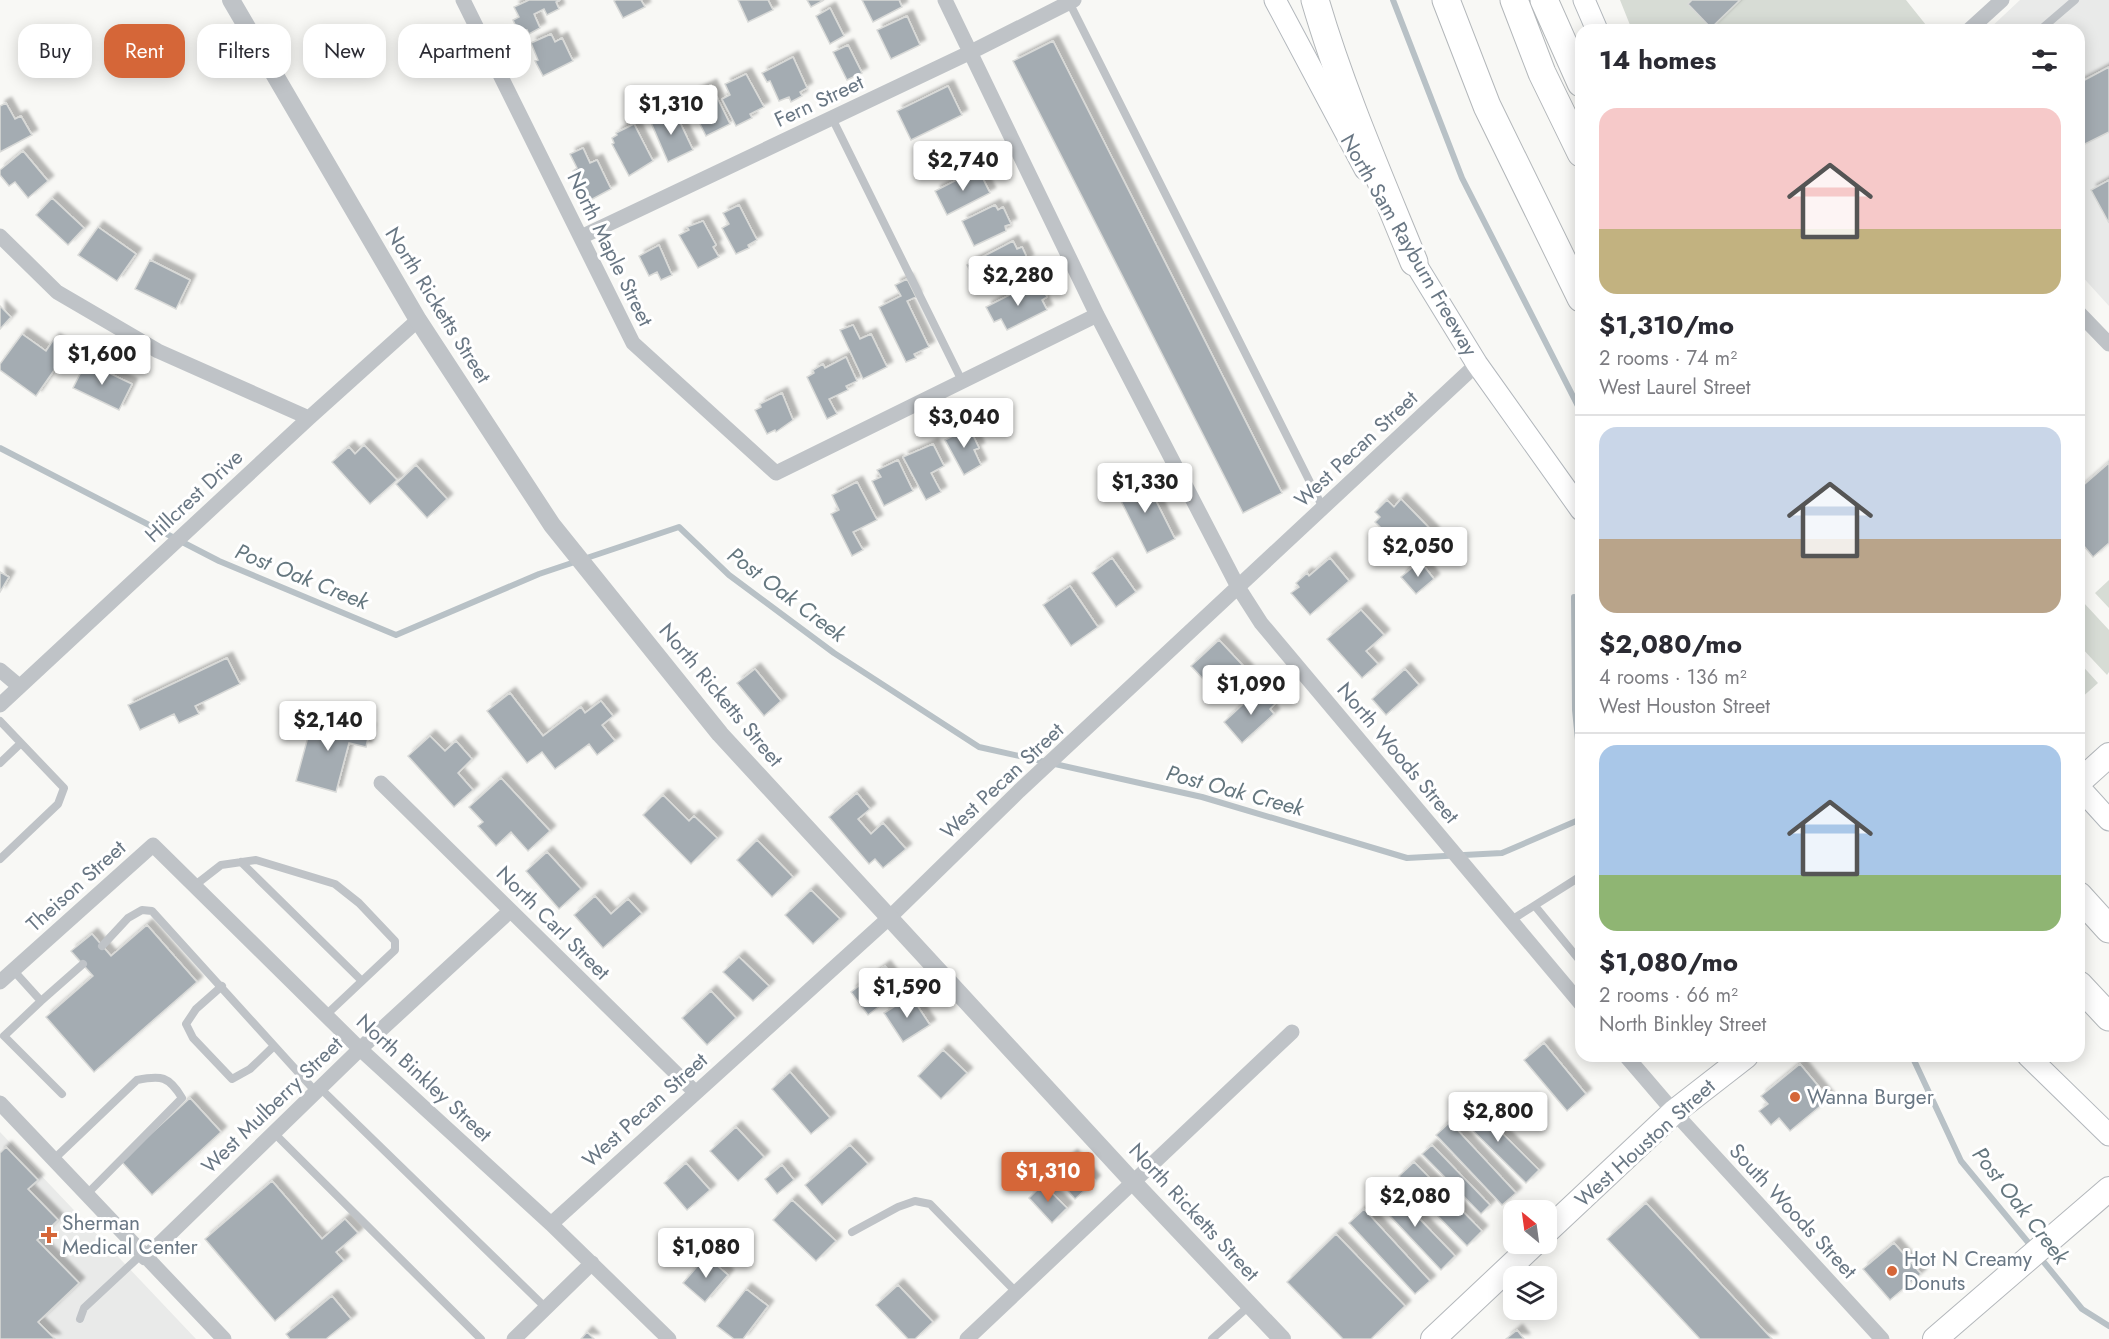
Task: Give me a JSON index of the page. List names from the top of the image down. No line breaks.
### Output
{"streets":{"main road":["North Sam Rayburn Freeway","West Houston Street"],"street":["Fern Street","North Maple Street","North Ricketts Street","West Pecan Street","Hillcrest Drive","North Woods Street","Theison Street","North Carl Street","North Binkley Street","West Mulberry Street","South Woods Street"]},"crossings":[["Fern Street","North Maple Street"],["Fern Street","North Woods Street"],["North Sam Rayburn Freeway","West Pecan Street"],["North Ricketts Street","West Pecan Street"],["North Ricketts Street","Hillcrest Drive"],["West Pecan Street","North Woods Street"],["West Pecan Street","North Carl Street"],["West Pecan Street","North Binkley Street"],["Theison Street","North Binkley Street"],["North Carl Street","West Mulberry Street"],["North Binkley Street","West Mulberry Street"],["West Houston Street","South Woods Street"]],"water":["Post Oak Creek"],"places":{"other":["Wanna Burger","Hot N Creamy Donuts"],"health":["Sherman Medical Center"]},"north":"top left","page":{"chip":["Buy","Rent","Filters","New","Apartment"],"heading":"14 homes","price":["$1,310","$2,740","$2,280","$1,600","$3,040","$1,330","$2,050","$1,090","$2,140","$1,590","$2,800","$1,310","$2,080","$1,080"],"list":[{"name":"$1,310/mo","note":"2 rooms · 74 m² · West Laurel Street"},{"name":"$2,080/mo","note":"4 rooms · 136 m² · West Houston Street"},{"name":"$1,080/mo","note":"2 rooms · 66 m² · North Binkley Street"}]}}
